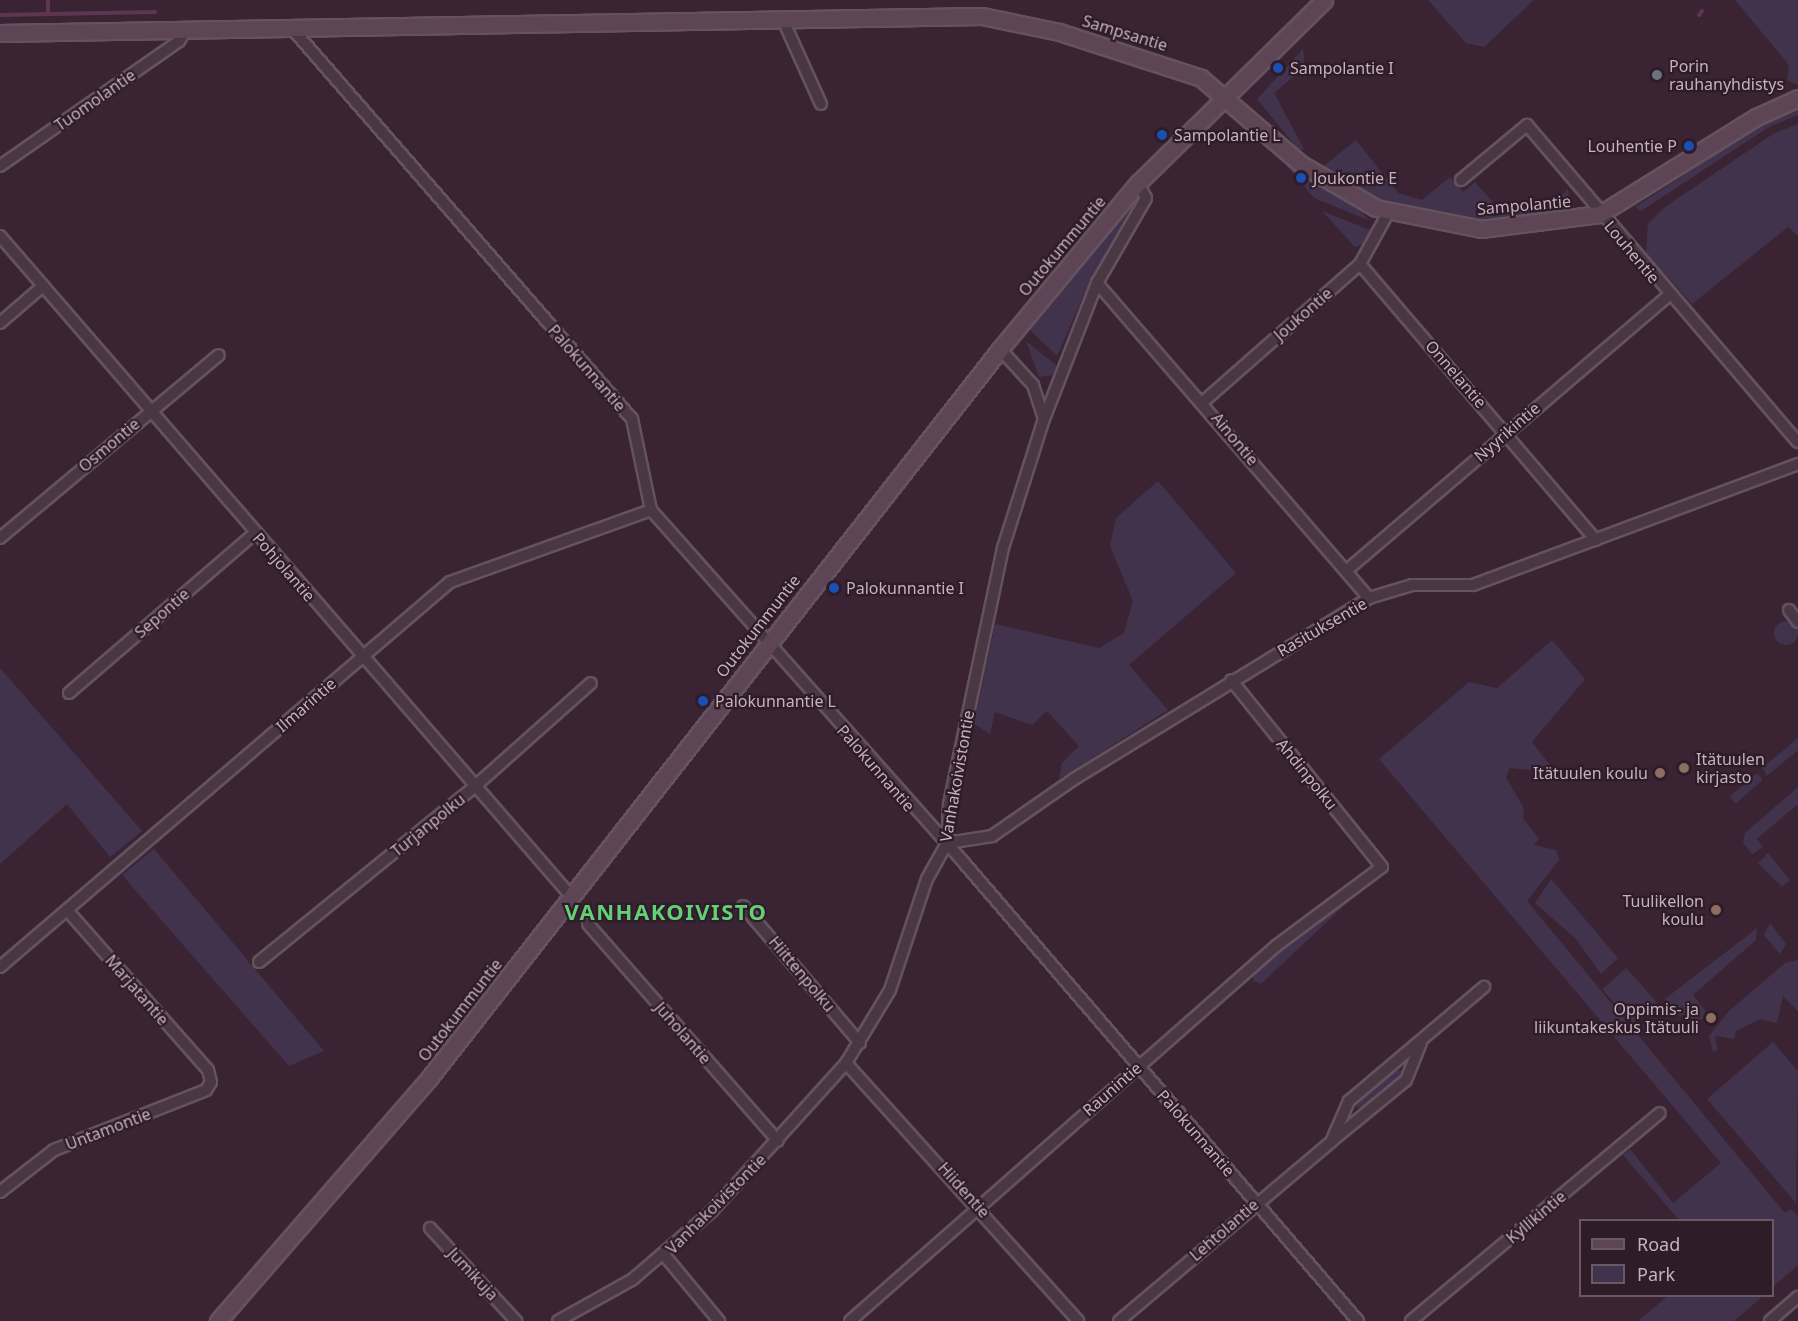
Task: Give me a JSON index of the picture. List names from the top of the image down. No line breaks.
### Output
{"streets":{"street":["Sampsantie","Tuomolantie","Sampolantie","Outokummuntie","Louhentie","Joukontie","Palokunnantie","Onnelantie","Nyyrikintie","Ainontie","Osmontie","Pohjolantie","Sepontie","Rasituksentie","Ilmarintie","Ahdinpolku","Vanhakoivistontie","Turjanpolku","Hiittenpolku","Marjatantie","Juholantie","Raunintie","Untamontie","Hiidentie","Kyllikintie","Lehtolantie","Jumikuja"]},"crossings":[["Sampsantie","Tuomolantie"],["Sampsantie","Sampolantie"],["Sampsantie","Outokummuntie"],["Sampsantie","Palokunnantie"],["Sampolantie","Outokummuntie"],["Sampolantie","Louhentie"],["Sampolantie","Joukontie"],["Outokummuntie","Palokunnantie"],["Outokummuntie","Pohjolantie"],["Outokummuntie","Vanhakoivistontie"],["Louhentie","Nyyrikintie"],["Joukontie","Onnelantie"],["Joukontie","Ainontie"],["Palokunnantie","Rasituksentie"],["Palokunnantie","Ilmarintie"],["Palokunnantie","Vanhakoivistontie"],["Palokunnantie","Raunintie"],["Palokunnantie","Lehtolantie"],["Onnelantie","Nyyrikintie"],["Onnelantie","Rasituksentie"],["Nyyrikintie","Ainontie"],["Ainontie","Rasituksentie"],["Ainontie","Vanhakoivistontie"],["Osmontie","Pohjolantie"],["Pohjolantie","Sepontie"],["Pohjolantie","Ilmarintie"],["Pohjolantie","Turjanpolku"],["Rasituksentie","Ahdinpolku"],["Rasituksentie","Vanhakoivistontie"],["Ilmarintie","Marjatantie"],["Ahdinpolku","Raunintie"],["Vanhakoivistontie","Hiittenpolku"],["Vanhakoivistontie","Juholantie"],["Vanhakoivistontie","Hiidentie"],["Marjatantie","Untamontie"],["Raunintie","Hiidentie"]],"districts":["VANHAKOIVISTO"],"places":["Sampolantie I","Porin rauhanyhdistys","Sampolantie L","Louhentie P","Joukontie E","Palokunnantie I","Palokunnantie L","Itätuulen kirjasto","Itätuulen koulu","Tuulikellon koulu","Oppimis- ja liikuntakeskus Itätuuli"],"legend":["Road","Park"]}
